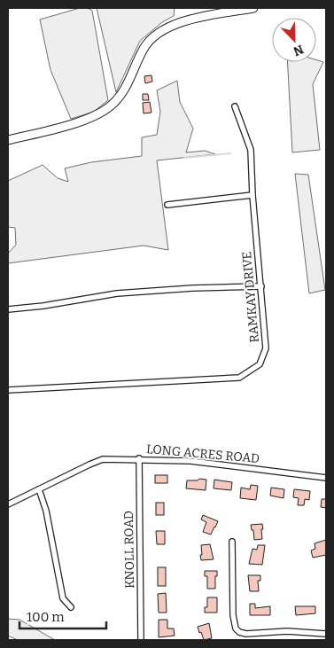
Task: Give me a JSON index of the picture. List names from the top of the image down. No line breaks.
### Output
{"streets":{"street":["RAMKAY DRIVE","LONG ACRES ROAD","KNOLL ROAD"]},"crossings":[["LONG ACRES ROAD","KNOLL ROAD"]],"scale_bar":"100 m","north":"bottom right"}
